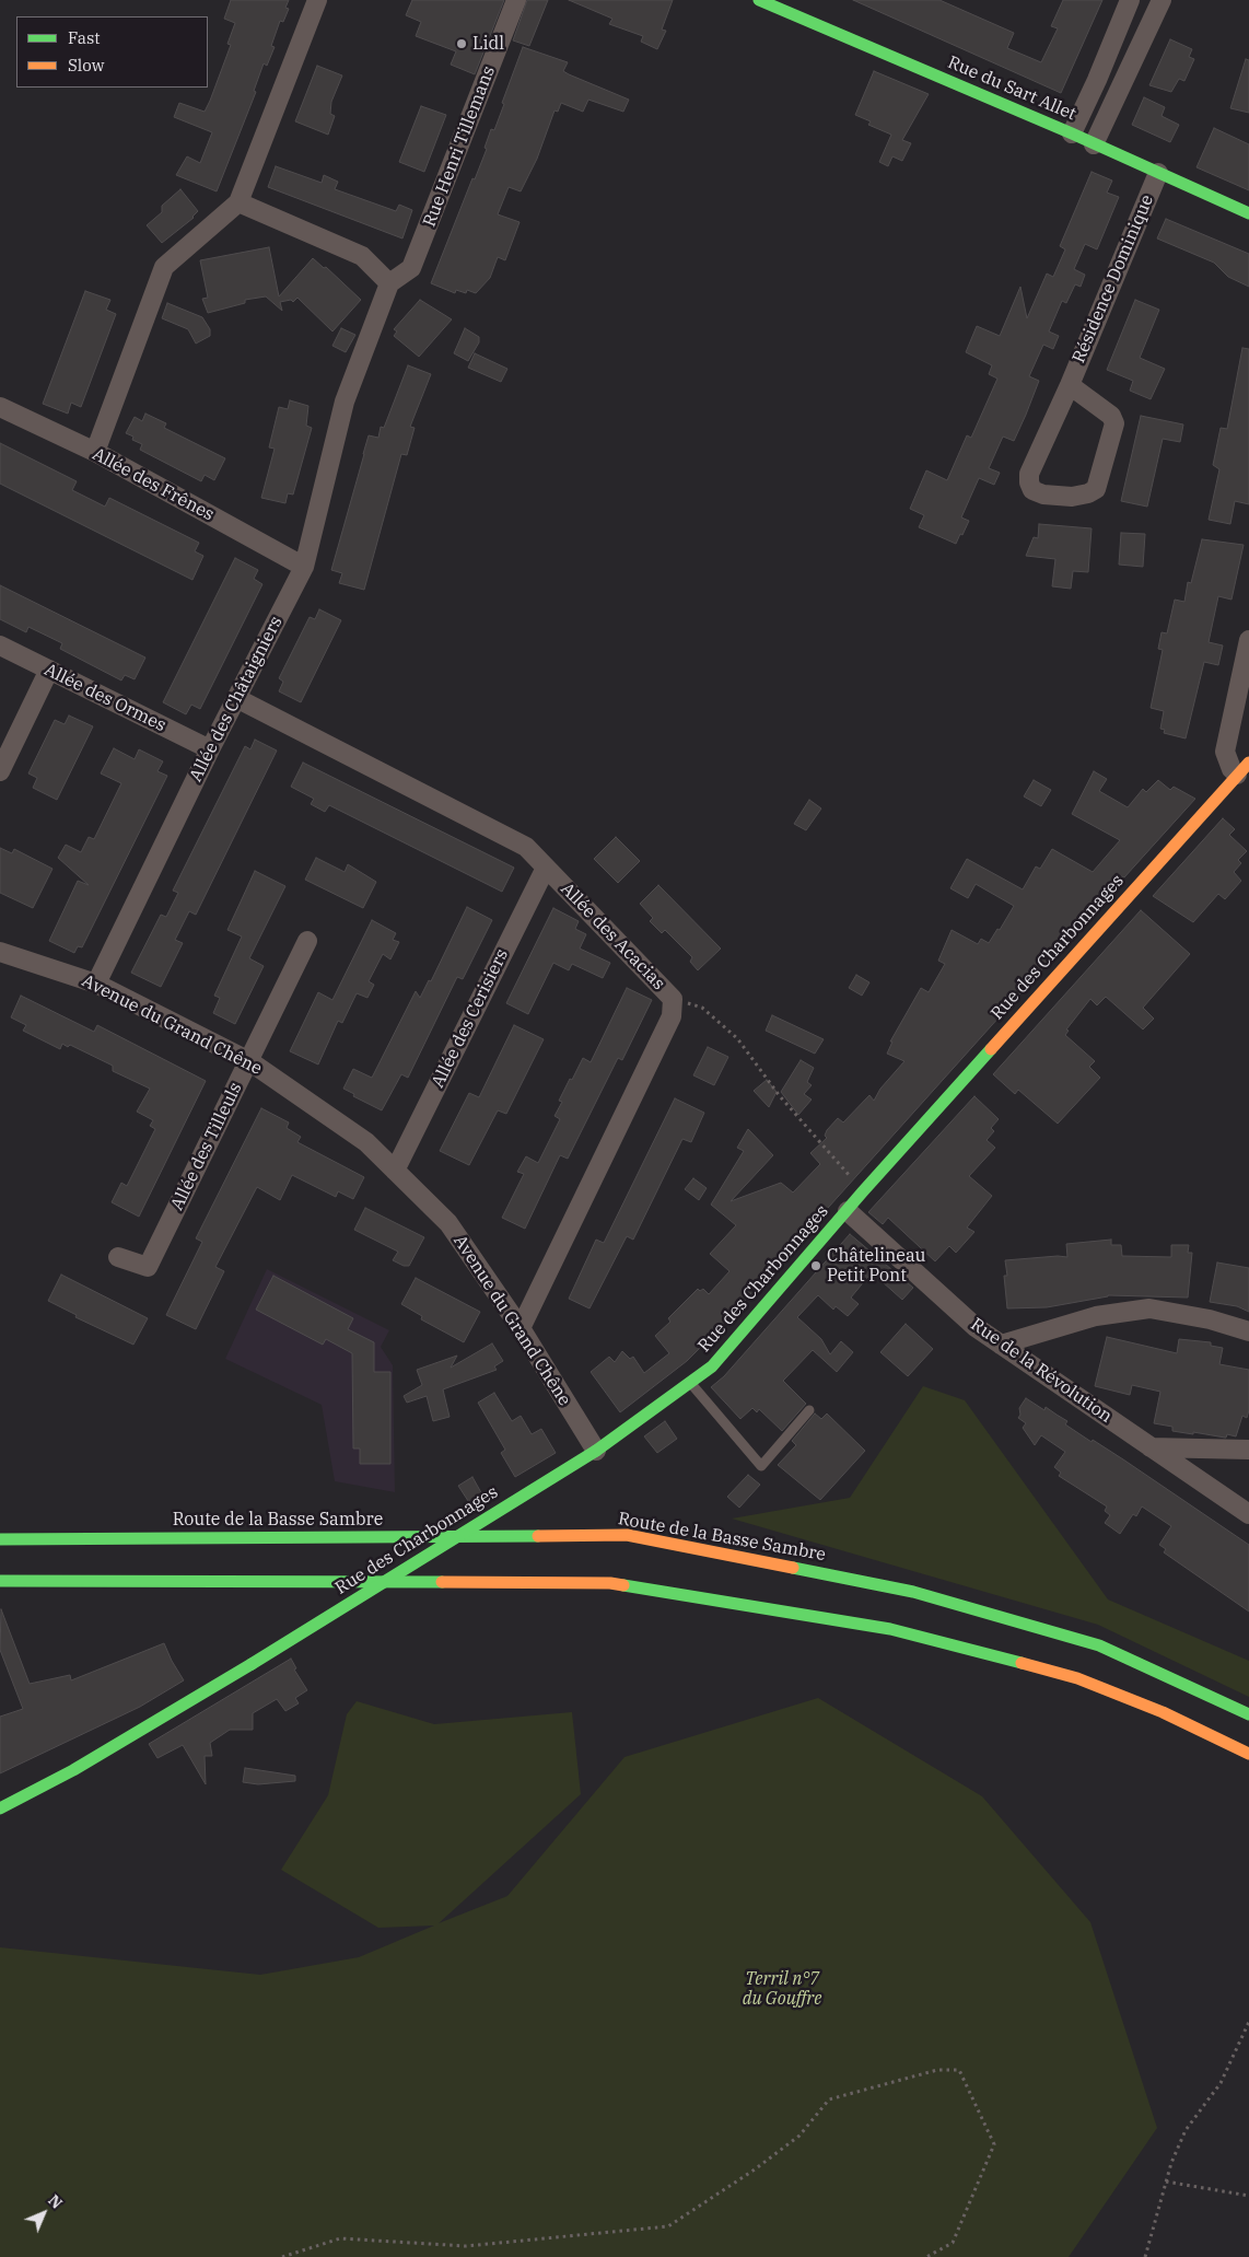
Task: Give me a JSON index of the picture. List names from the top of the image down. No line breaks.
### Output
{"streets":{"main road":["Rue du Sart Allet","Rue des Charbonnages","Route de la Basse Sambre"],"street":["Rue Henri Tillemans","Résidence Dominique","Allée des Frênes","Allée des Ormes","Allée des Châtaigniers","Allée des Acacias","Allée des Cerisiers","Avenue du Grand Chêne","Allée des Tilleuls","Rue de la Révolution"]},"crossings":[["Rue du Sart Allet","Résidence Dominique"],["Rue Henri Tillemans","Allée des Châtaigniers"],["Allée des Frênes","Allée des Châtaigniers"],["Allée des Ormes","Allée des Châtaigniers"],["Allée des Châtaigniers","Allée des Acacias"],["Allée des Châtaigniers","Avenue du Grand Chêne"],["Allée des Acacias","Allée des Cerisiers"],["Allée des Acacias","Avenue du Grand Chêne"],["Rue des Charbonnages","Avenue du Grand Chêne"],["Rue des Charbonnages","Rue de la Révolution"],["Allée des Cerisiers","Avenue du Grand Chêne"],["Avenue du Grand Chêne","Allée des Tilleuls"]],"parks":["Terril n°7 du Gouffre"],"places":["Lidl","Châtelineau Petit Pont"],"legend":["Fast","Slow"],"north":"top right"}
